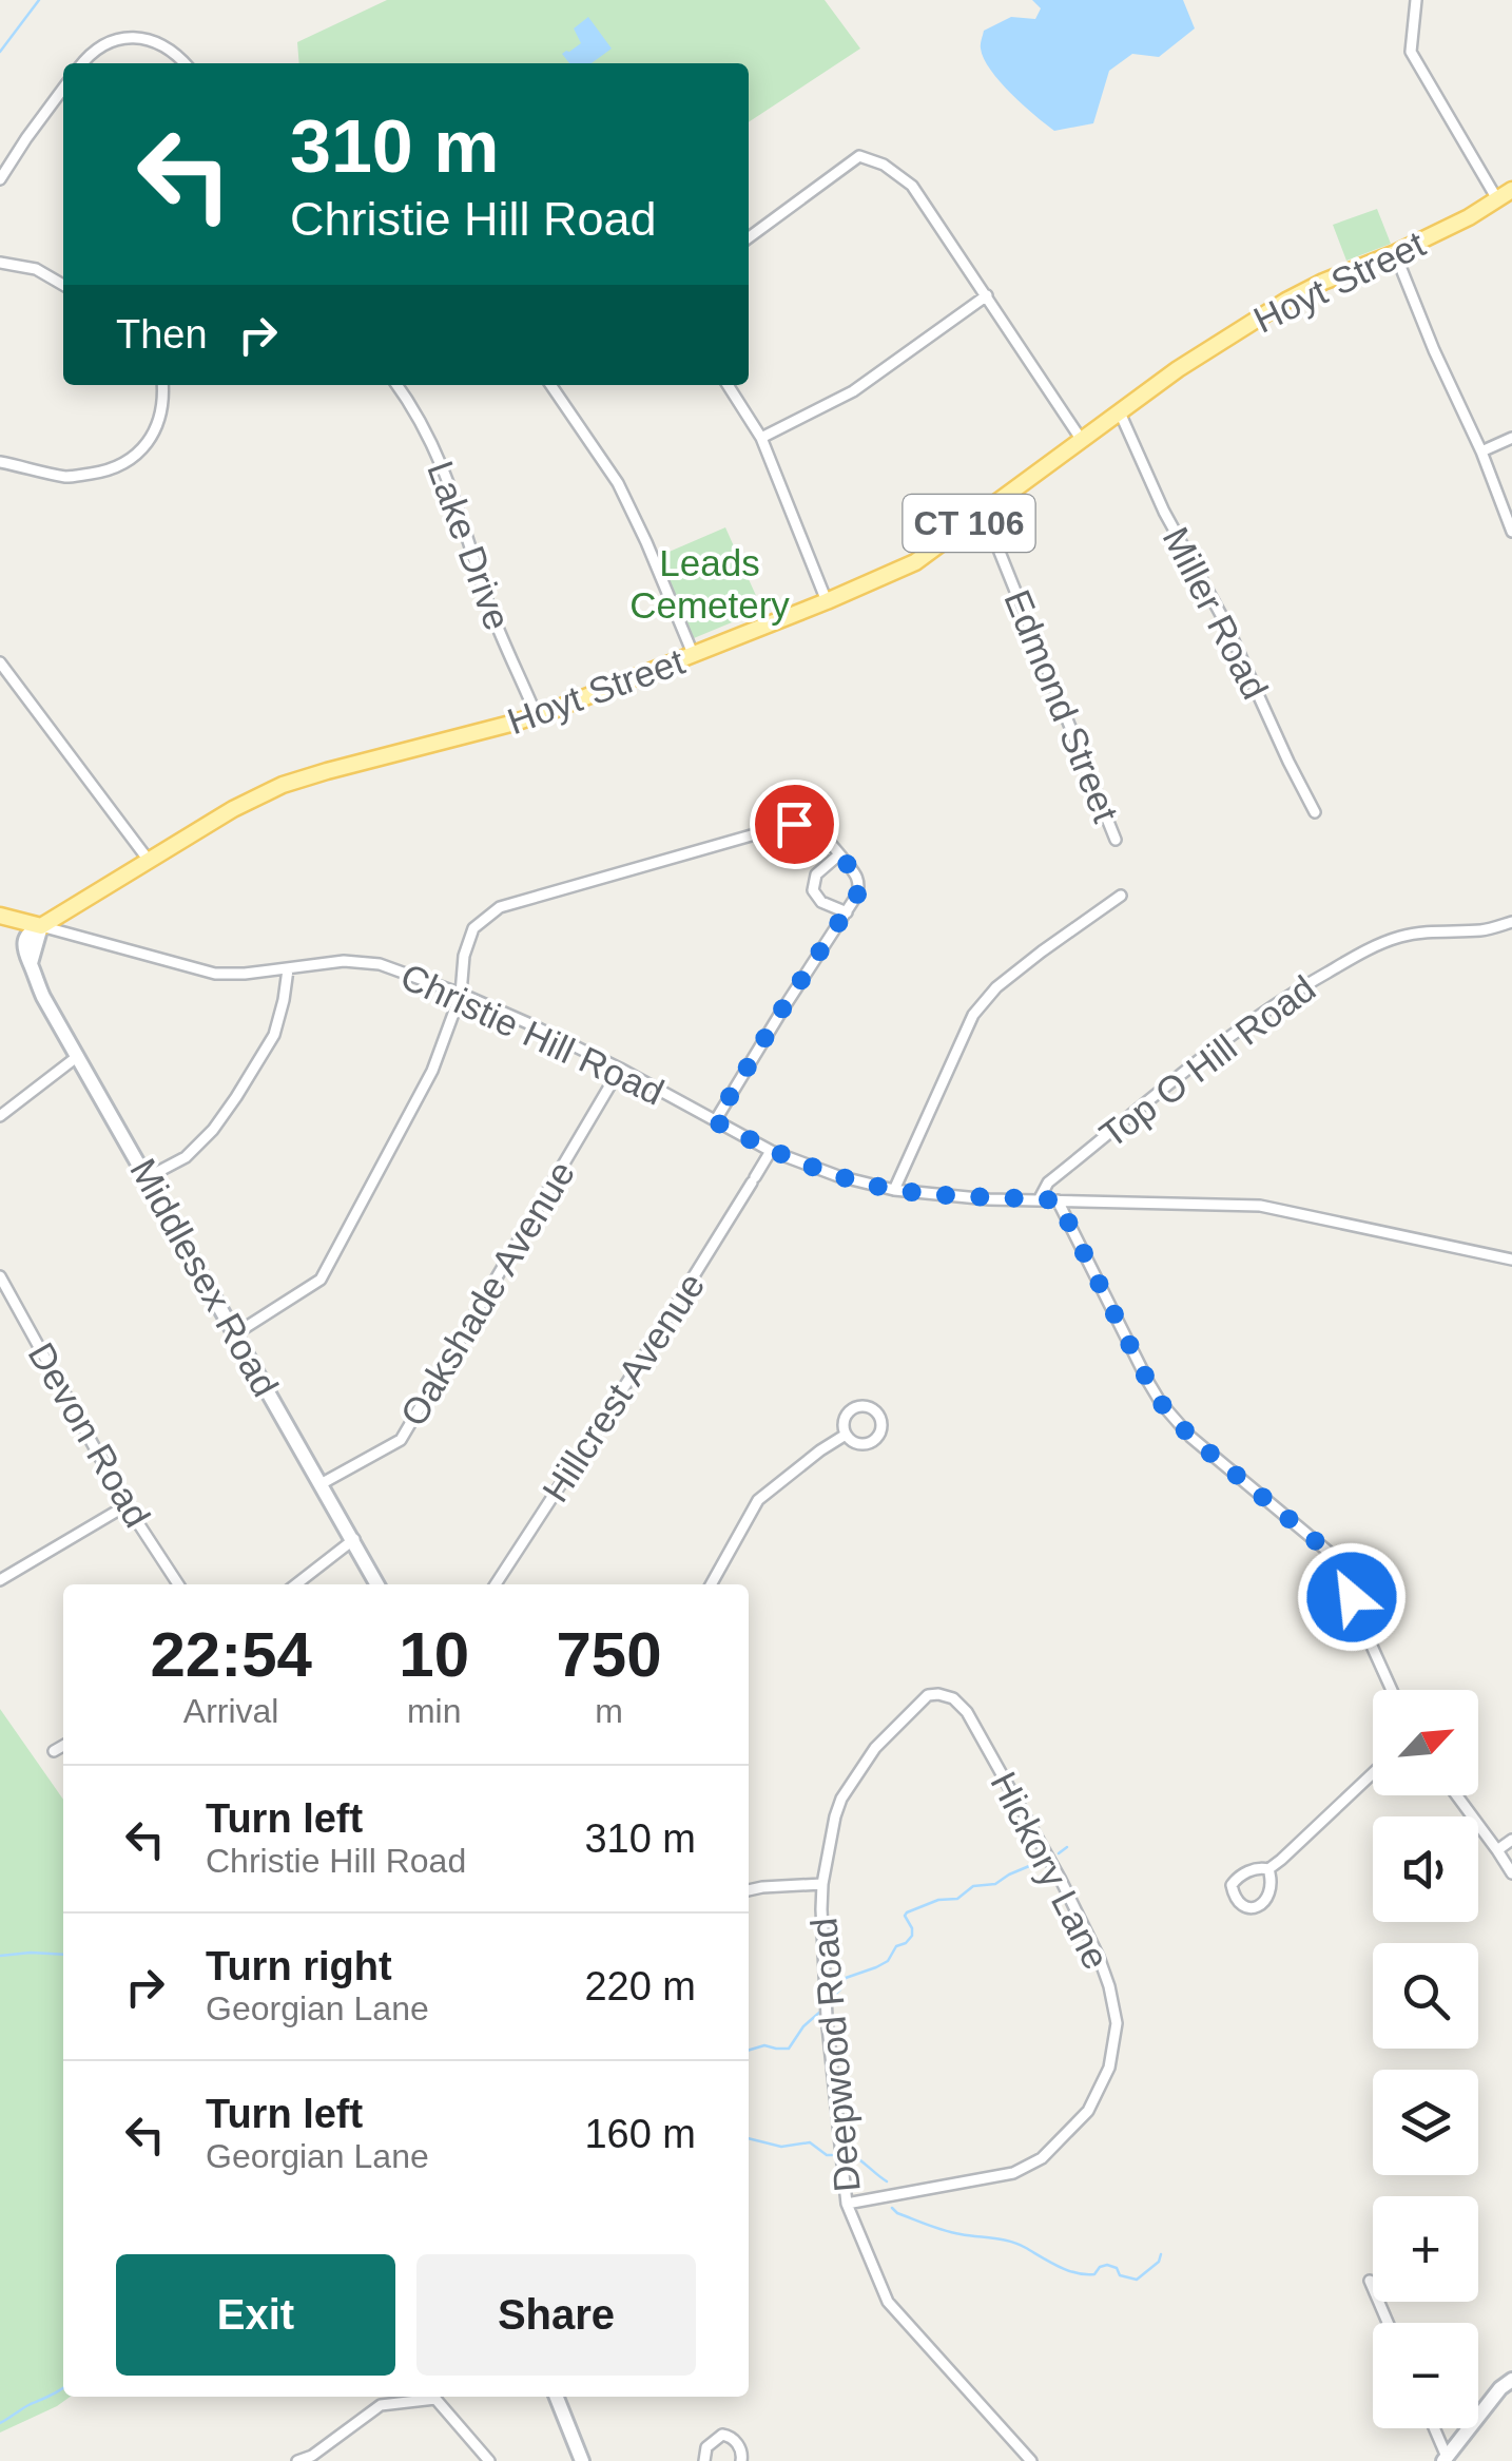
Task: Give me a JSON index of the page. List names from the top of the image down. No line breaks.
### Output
{"streets":{"main road":["Hoyt Street","CT 106"],"street":["Lake Drive","Miller Road","Edmond Street","Christie Hill Road","Top O Hill Road","Middlesex Road","Oakshade Avenue","Hillcrest Avenue","Devon Road","Hickory Lane","Deepwood Road"]},"crossings":[["Hoyt Street","Lake Drive"],["Hoyt Street","Miller Road"],["Hoyt Street","Edmond Street"],["Hoyt Street","Christie Hill Road"],["Hoyt Street","Middlesex Road"],["Christie Hill Road","Top O Hill Road"],["Christie Hill Road","Middlesex Road"],["Christie Hill Road","Oakshade Avenue"],["Christie Hill Road","Hillcrest Avenue"],["Middlesex Road","Oakshade Avenue"],["Hickory Lane","Deepwood Road"]],"parks":["Leads Cemetery"],"north":"top right","page":{"turn":["310 m","Christie Hill Road"],"then":"Then","eta":["22:54","Arrival","10","min","750","m"],"map_buttons":["+","−"],"list":[{"name":"Turn left","note":"Christie Hill Road","value":"310 m"},{"name":"Turn right","note":"Georgian Lane","value":"220 m"},{"name":"Turn left","note":"Georgian Lane","value":"160 m"}],"buttons":["Exit","Share"]}}
